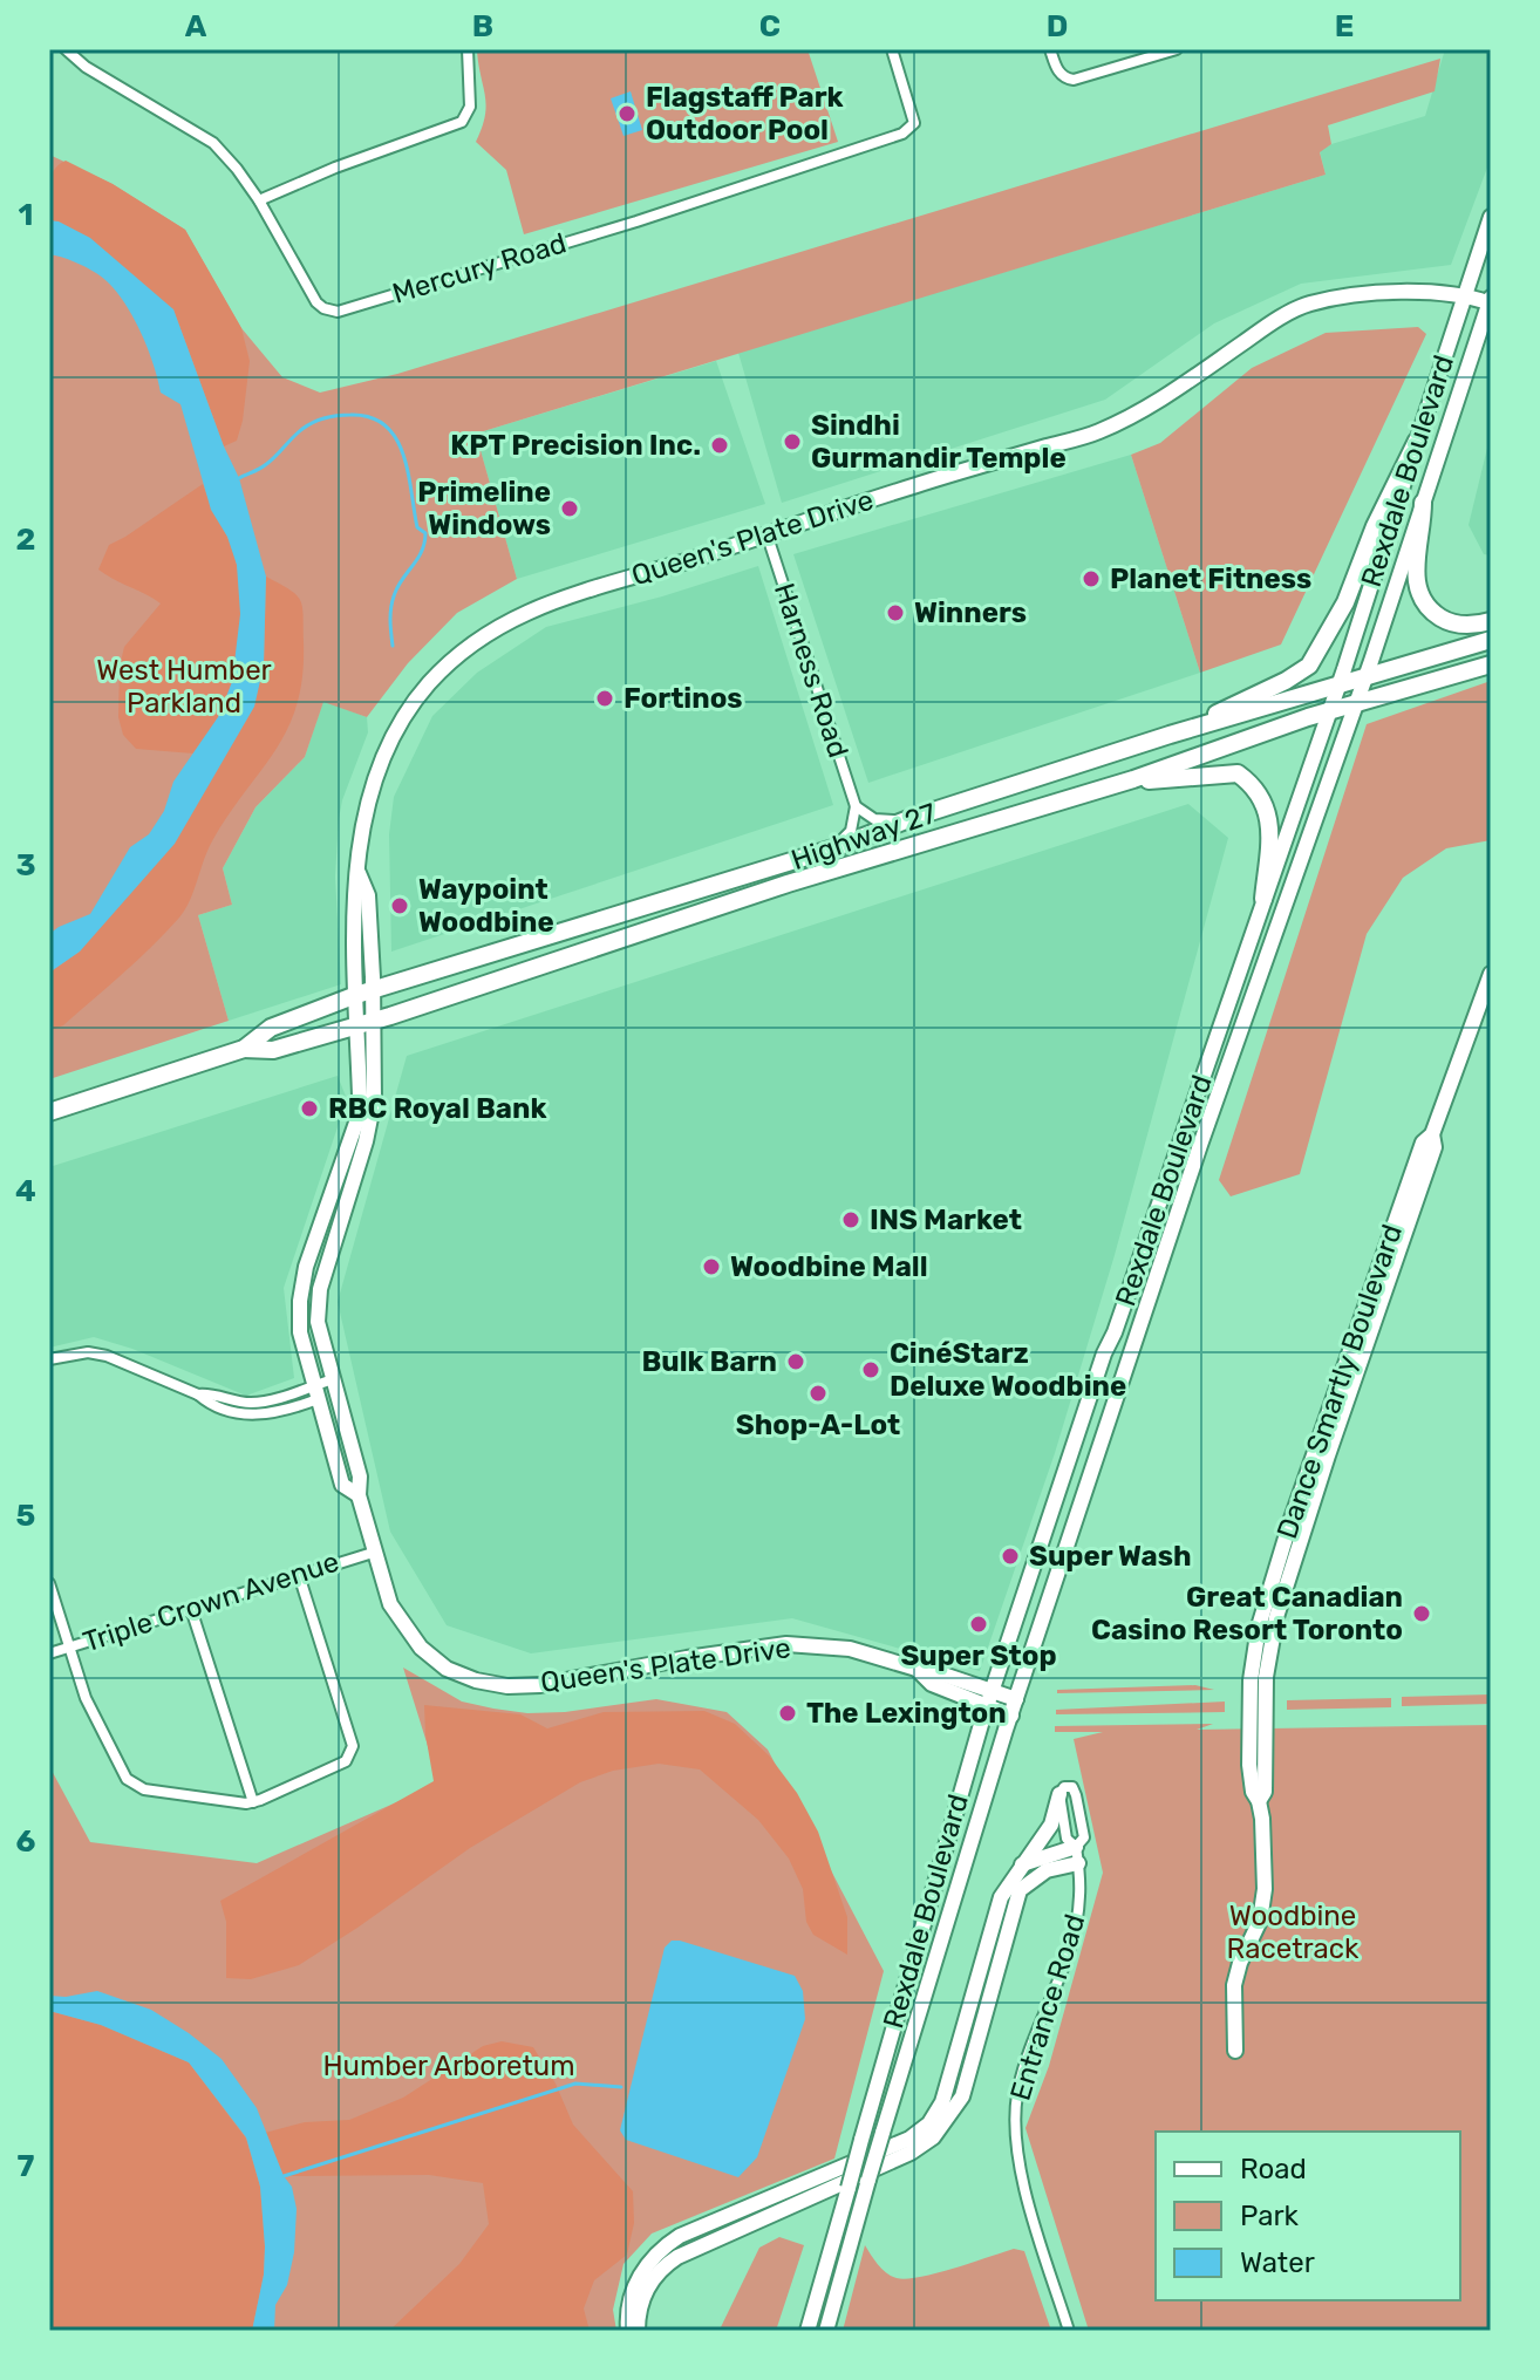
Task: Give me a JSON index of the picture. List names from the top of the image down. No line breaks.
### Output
{"streets":{"main road":["Rexdale Boulevard","Queen's Plate Drive","Highway 27","Dance Smartly Boulevard"],"street":["Mercury Road","Harness Road","Triple Crown Avenue","Entrance Road"]},"crossings":[["Rexdale Boulevard","Queen's Plate Drive"],["Rexdale Boulevard","Highway 27"],["Queen's Plate Drive","Harness Road"],["Queen's Plate Drive","Highway 27"],["Queen's Plate Drive","Triple Crown Avenue"]],"parks":["West Humber Parkland","Woodbine Racetrack","Humber Arboretum"],"places":["Flagstaff Park Outdoor Pool","Sindhi Gurmandir Temple","KPT Precision Inc.","Primeline Windows","Planet Fitness","Winners","Fortinos","Waypoint Woodbine","RBC Royal Bank","INS Market","Woodbine Mall","Bulk Barn","CinéStarz Deluxe Woodbine","Shop-A-Lot","Super Wash","Great Canadian Casino Resort Toronto","Super Stop","The Lexington"],"legend":["Road","Park","Water"],"grid":{"columns":["A","B","C","D","E"],"rows":["1","2","3","4","5","6","7"]}}
